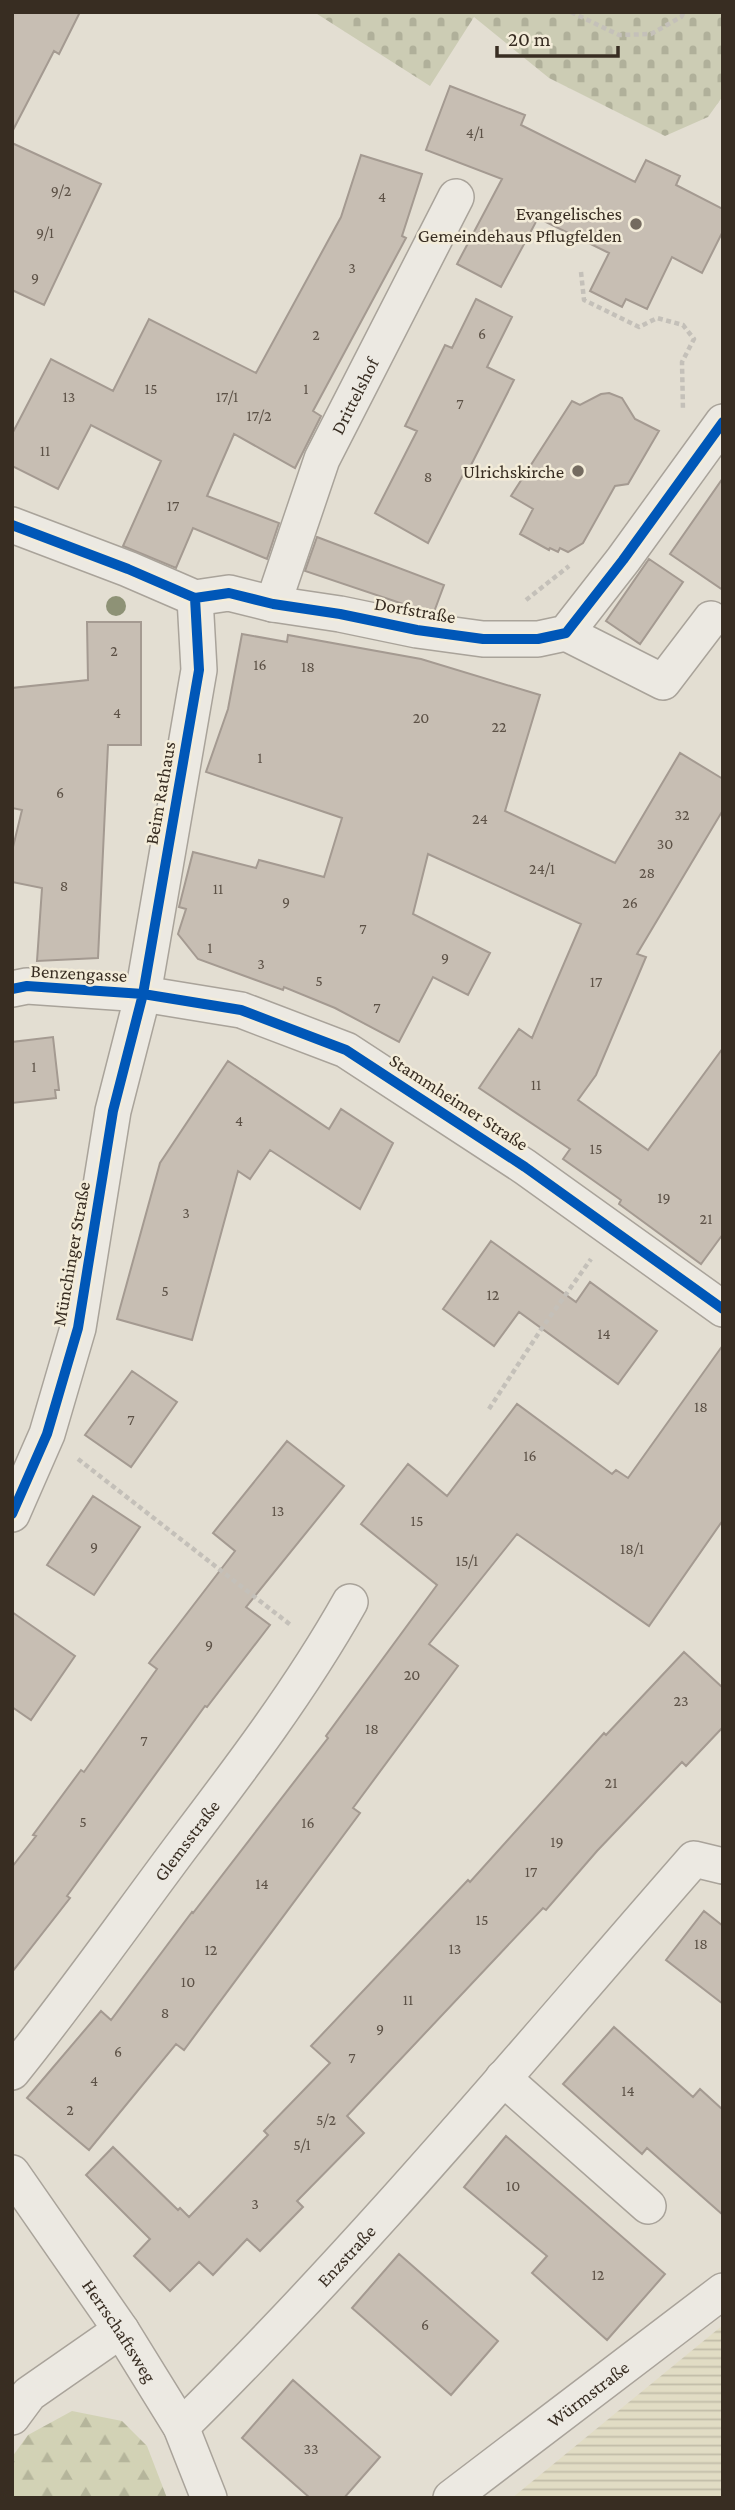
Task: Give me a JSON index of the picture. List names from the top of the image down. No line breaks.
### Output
{"streets":{"street":["Drittelshof","Dorfstraße","Beim Rathaus","Benzengasse","Stammheimer Straße","Münchinger Straße","Glemsstraße","Enzstraße","Herrschaftsweg","Würmstraße"]},"crossings":[["Drittelshof","Dorfstraße"],["Dorfstraße","Beim Rathaus"],["Beim Rathaus","Benzengasse"],["Beim Rathaus","Stammheimer Straße"],["Beim Rathaus","Münchinger Straße"],["Benzengasse","Stammheimer Straße"],["Benzengasse","Münchinger Straße"],["Stammheimer Straße","Münchinger Straße"],["Enzstraße","Herrschaftsweg"]],"places":["Evangelisches Gemeindehaus Pflugfelden","Ulrichskirche"],"house_numbers":["4/1","9/2","4","9/1","3","9","6","2","15","1","13","17/1","7","17/2","11","8","17","2","16","18","4","20","22","1","6","32","24","30","24/1","28","8","11","9","26","7","1","9","3","5","17","7","1","11","4","15","19","3","21","5","12","14","18","7","16","13","15","9","18/1","15/1","9","20","23","18","7","21","5","16","19","17","14","15","18","13","12","10","11","8","9","6","7","4","14","2","5/2","5/1","10","3","12","6","33"],"scale_bar":"20 m"}
